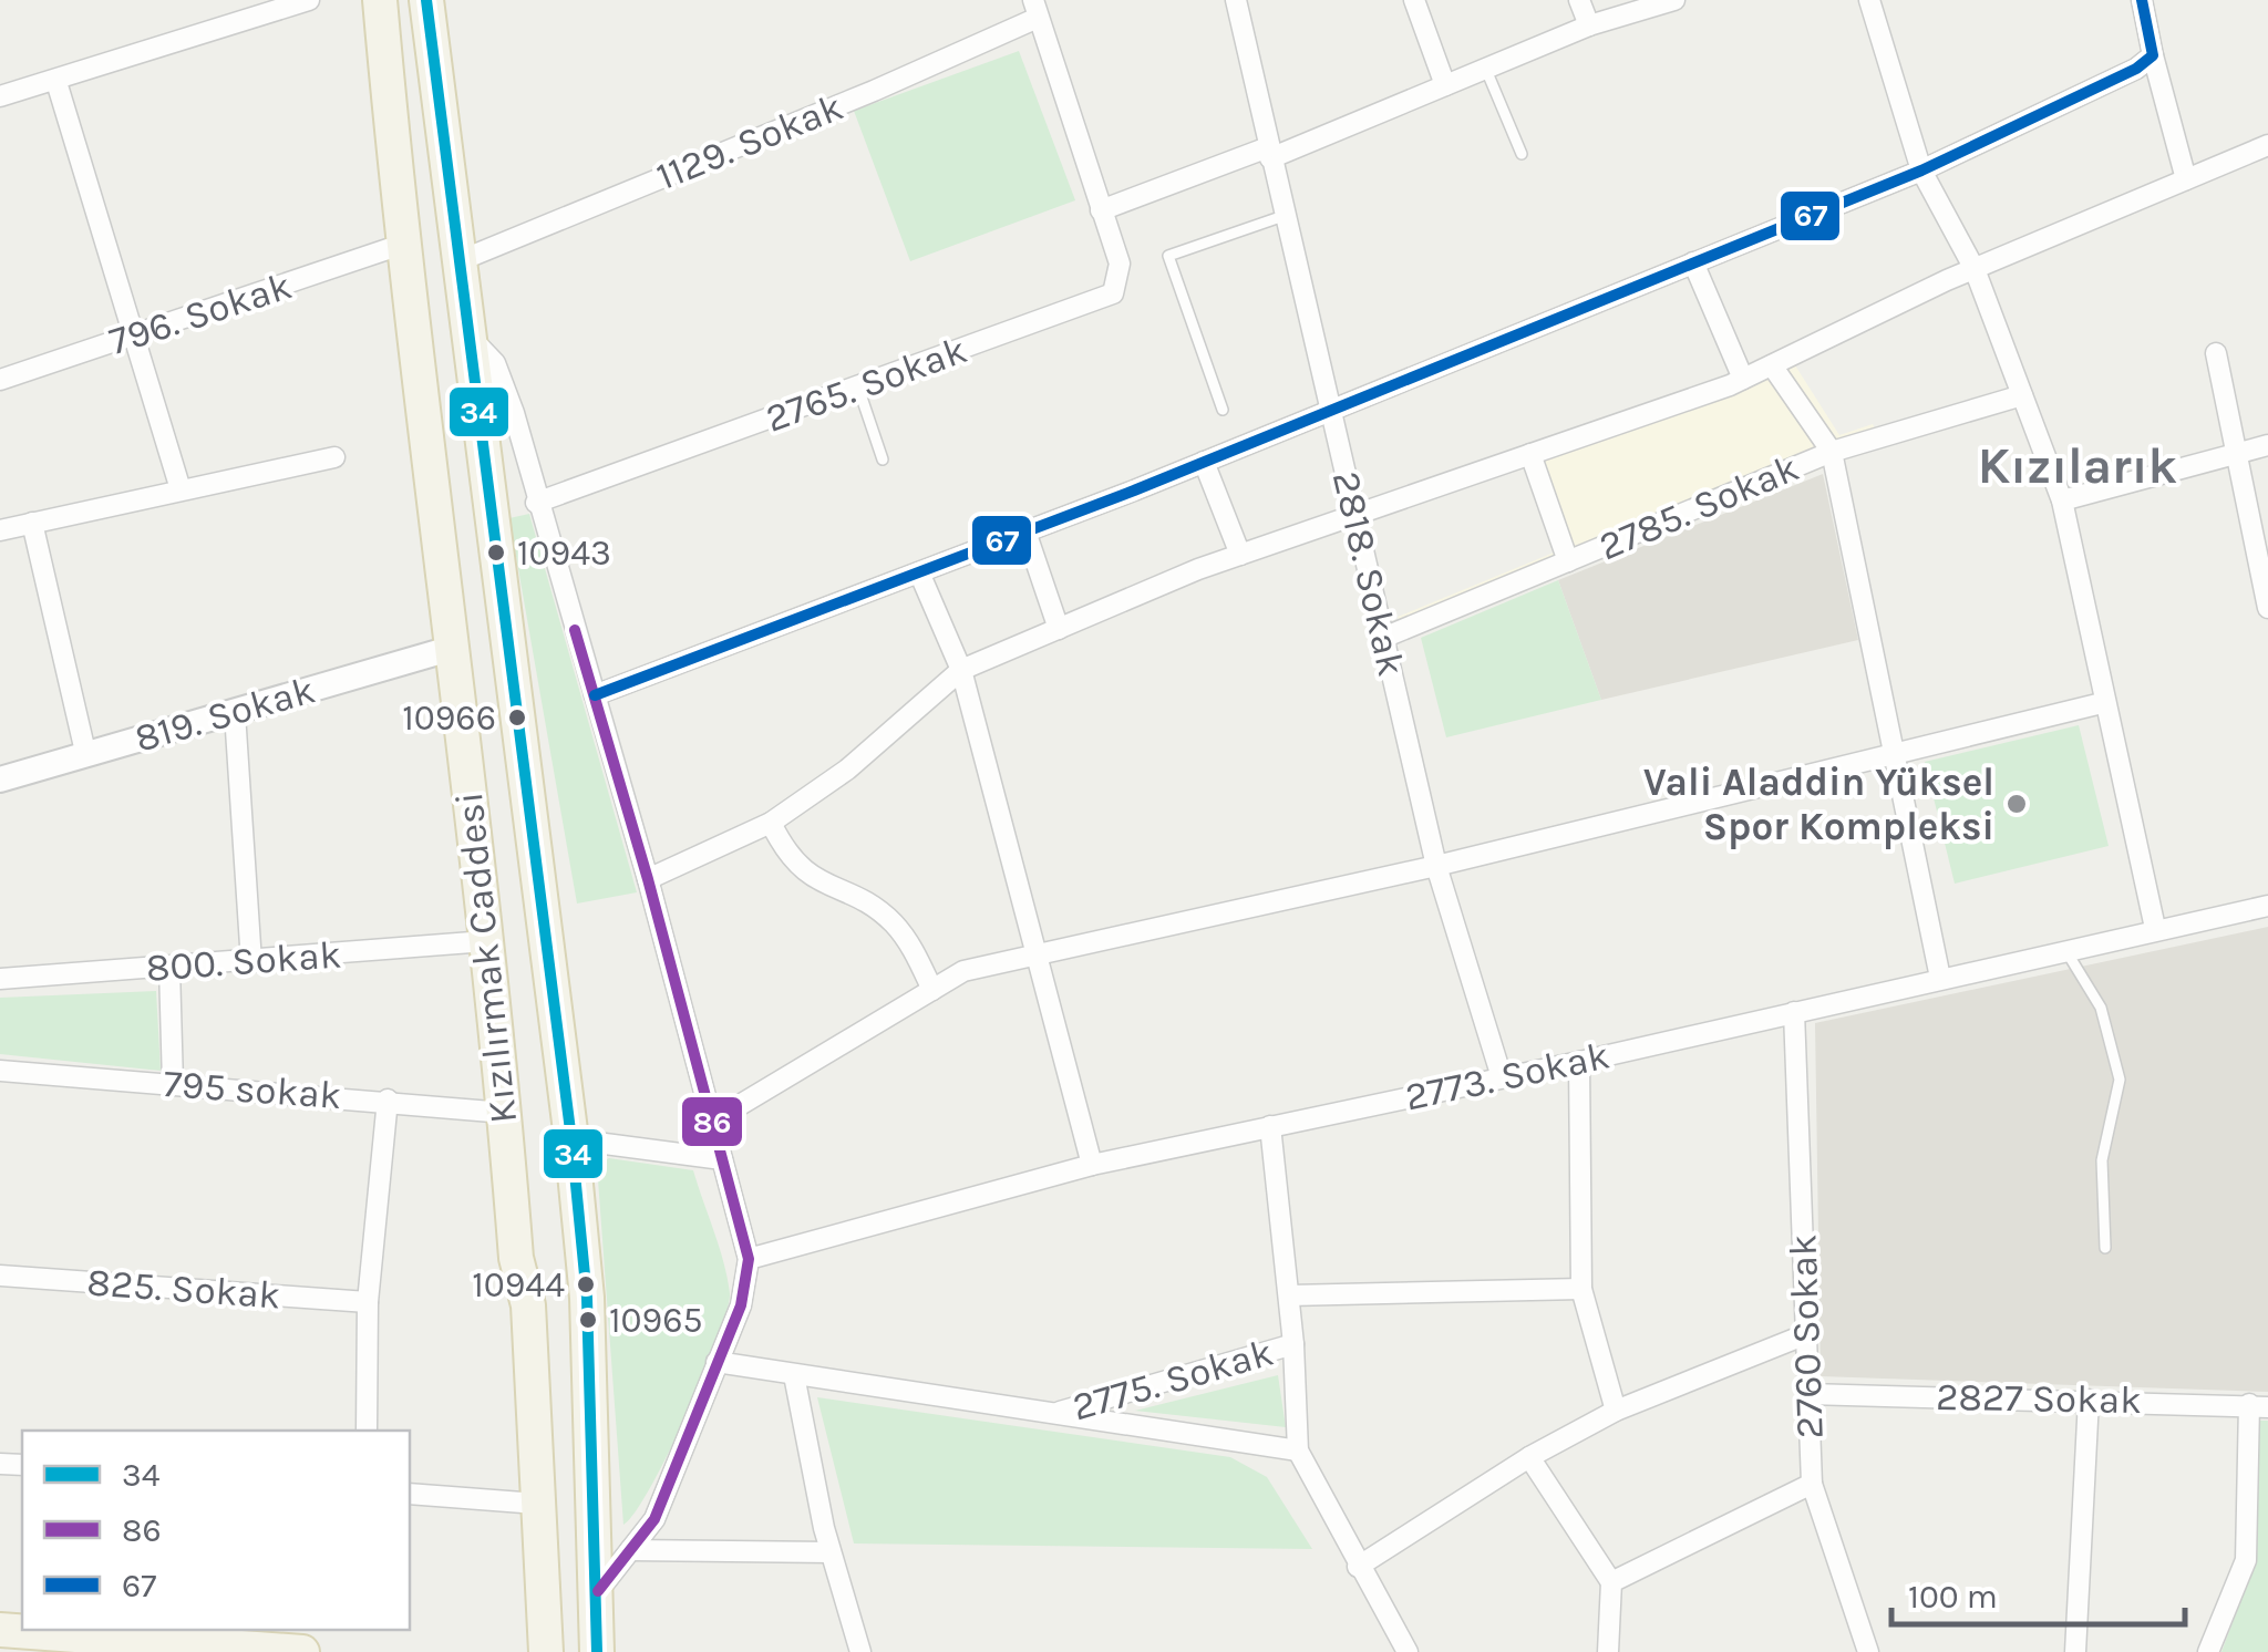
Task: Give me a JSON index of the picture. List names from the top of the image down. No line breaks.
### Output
{"streets":{"main road":["Kızılırmak Caddesi"],"street":["1129. Sokak","796. Sokak","2765. Sokak","2785. Sokak","2818. Sokak","819. Sokak","800. Sokak","2773. Sokak","795 sokak","825. Sokak","2760 Sokak","2775. Sokak","2827 Sokak"]},"crossings":[["1129. Sokak","Kızılırmak Caddesi"],["796. Sokak","Kızılırmak Caddesi"],["2785. Sokak","2818. Sokak"],["2818. Sokak","2773. Sokak"],["819. Sokak","Kızılırmak Caddesi"],["Kızılırmak Caddesi","800. Sokak"],["Kızılırmak Caddesi","795 sokak"],["2773. Sokak","2760 Sokak"],["2760 Sokak","2827 Sokak"]],"districts":["Kızılarık"],"places":["10943","10966","Vali Aladdin Yüksel Spor Kompleksi","10944","10965"],"lines":["transit line 34","transit line 67","transit line 86"],"legend":["34","86","67"],"scale_bar":"100 m"}
